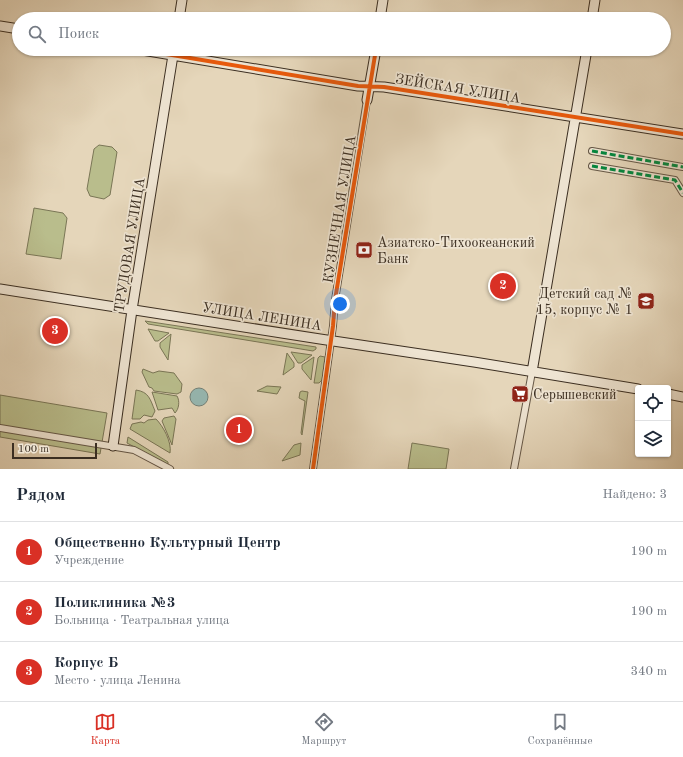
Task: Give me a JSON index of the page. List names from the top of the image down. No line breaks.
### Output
{"streets":{"street":["ЗЕЙСКАЯ УЛИЦА","КУЗНЕЧНАЯ УЛИЦА","ТРУДОВАЯ УЛИЦА","УЛИЦА ЛЕНИНА"]},"crossings":[["ЗЕЙСКАЯ УЛИЦА","КУЗНЕЧНАЯ УЛИЦА"],["КУЗНЕЧНАЯ УЛИЦА","УЛИЦА ЛЕНИНА"],["ТРУДОВАЯ УЛИЦА","УЛИЦА ЛЕНИНА"]],"places":{"bank":["Азиатско-Тихоокеанский Банк"],"school or university":["Детский сад № 15, корпус № 1"],"supermarket":["Серышевский"]},"scale_bar":"100 m","page":{"search":"Поиск","pins":["2","3","1"],"scale":"100 m","heading":["Рядом","Найдено: 3"],"list":[{"mark":"1","name":"Общественно Культурный Центр","note":"Учреждение","value":"190 m"},{"mark":"2","name":"Поликлиника №3","note":"Больница · Театральная улица","value":"190 m"},{"mark":"3","name":"Корпус Б","note":"Место · улица Ленина","value":"340 m"}],"nav":["Карта","Маршрут","Сохранённые"]}}
